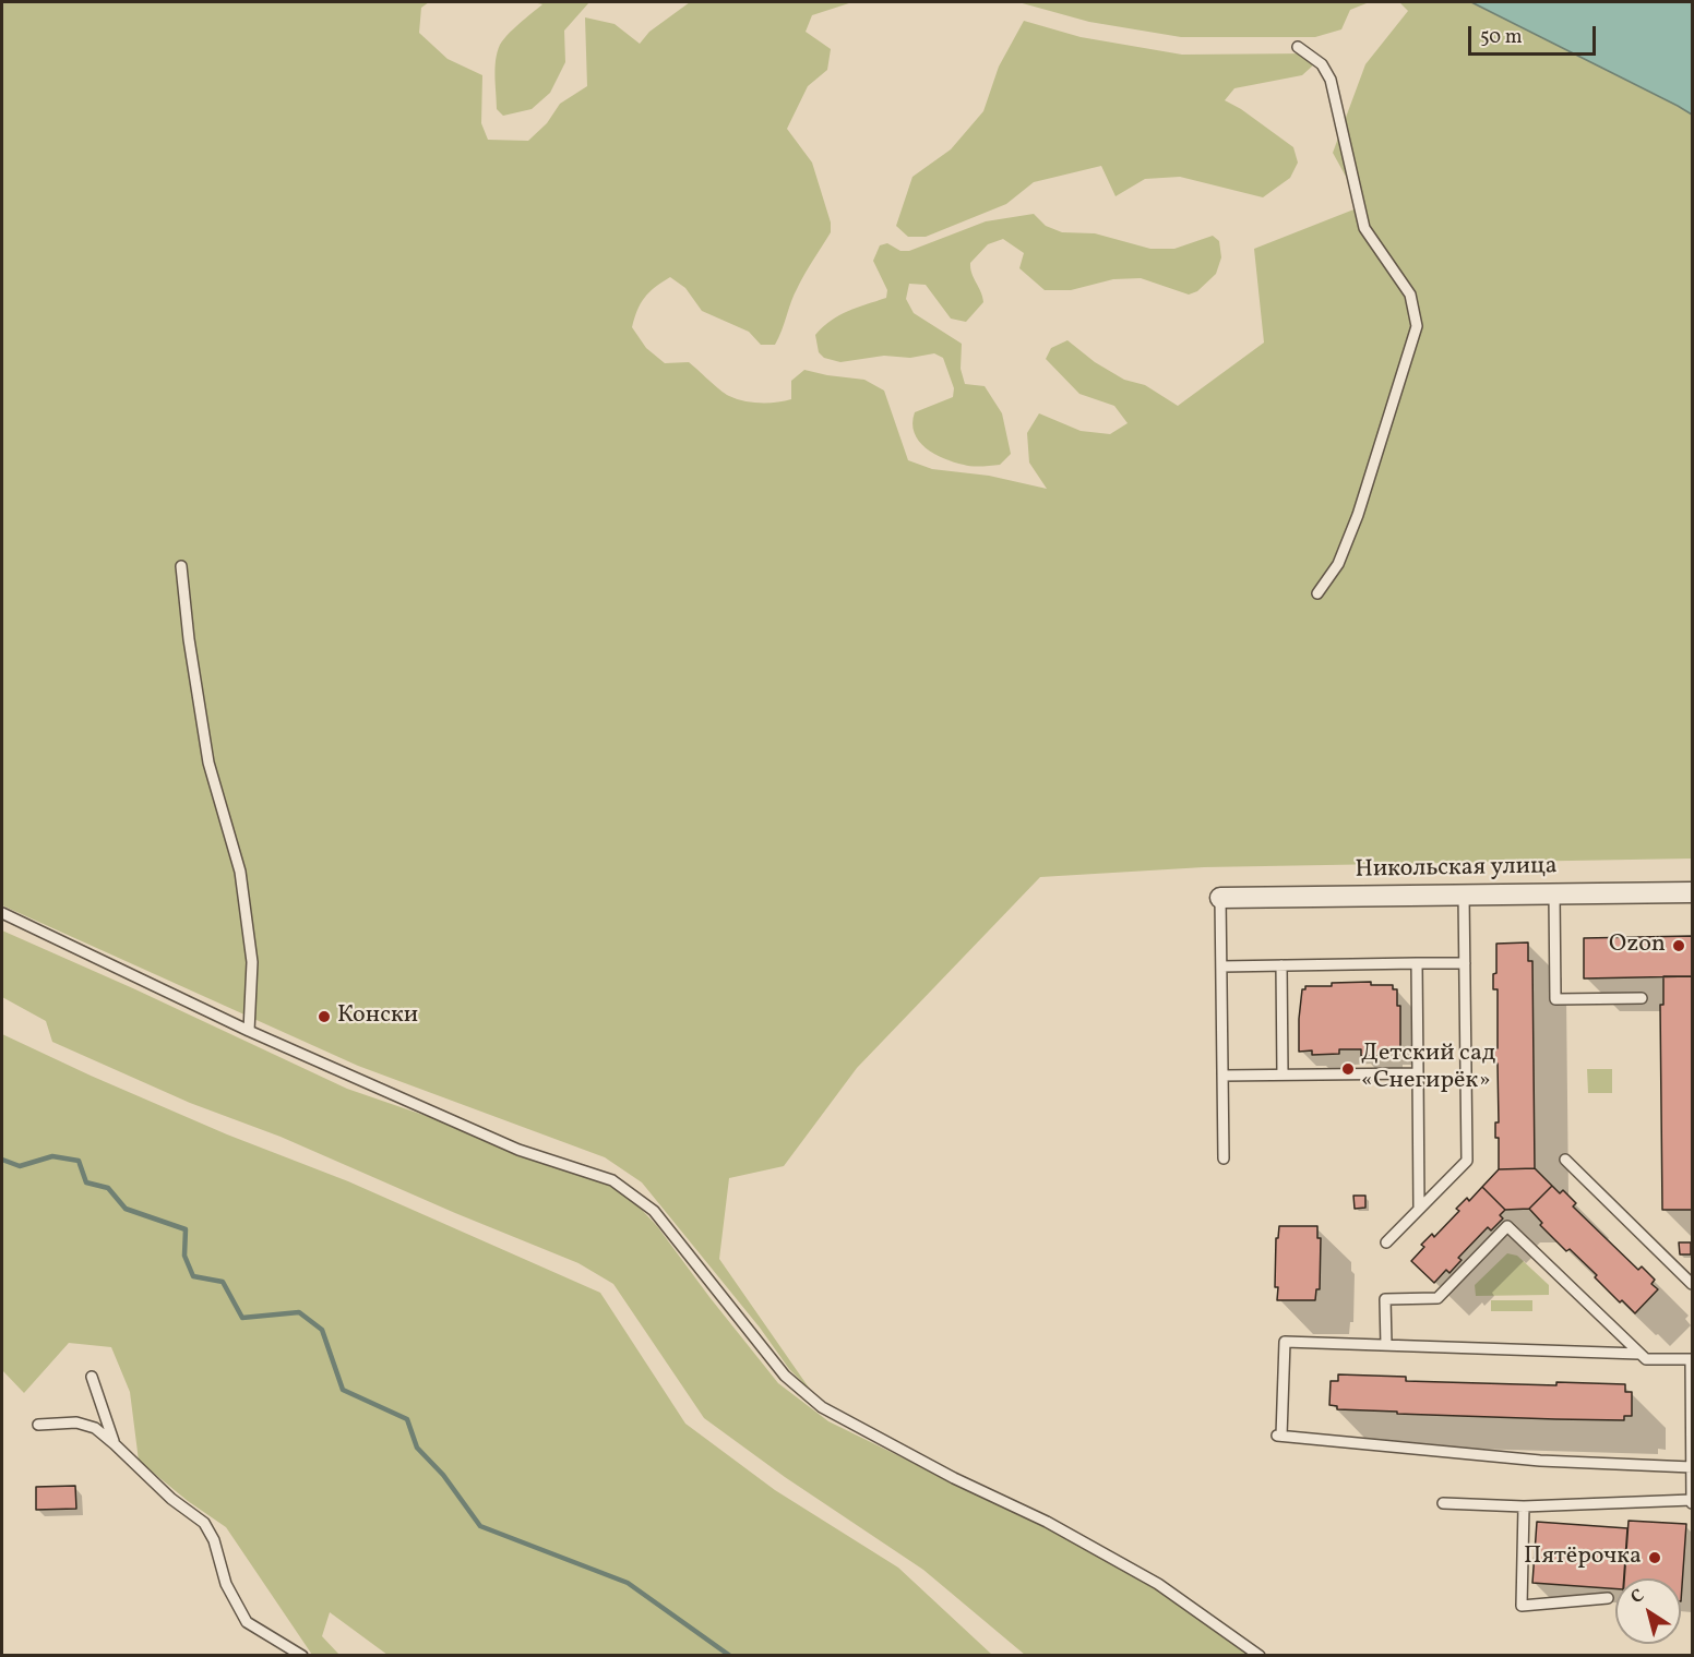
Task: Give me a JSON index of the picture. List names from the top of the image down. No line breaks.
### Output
{"streets":{"street":["Никольская улица"]},"places":["Ozon","Конски","Детский сад «Снегирёк»","Пятёрочка"],"scale_bar":"50 m","north":"top left"}
